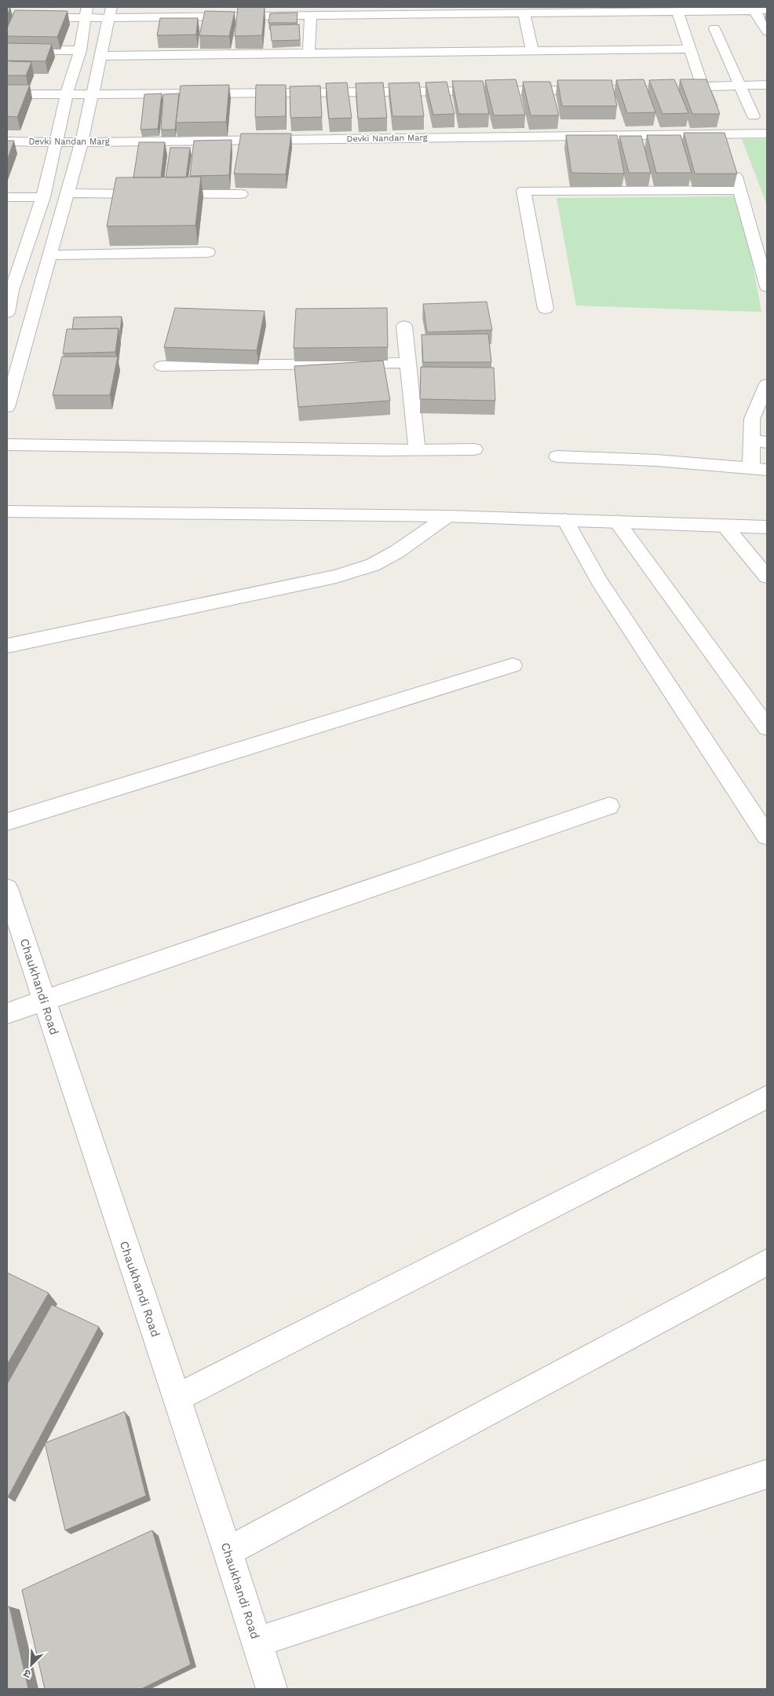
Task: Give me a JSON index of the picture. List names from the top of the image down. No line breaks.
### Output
{"streets":{"street":["Devki Nandan Marg","Chaukhandi Road"]},"north":"bottom left"}
